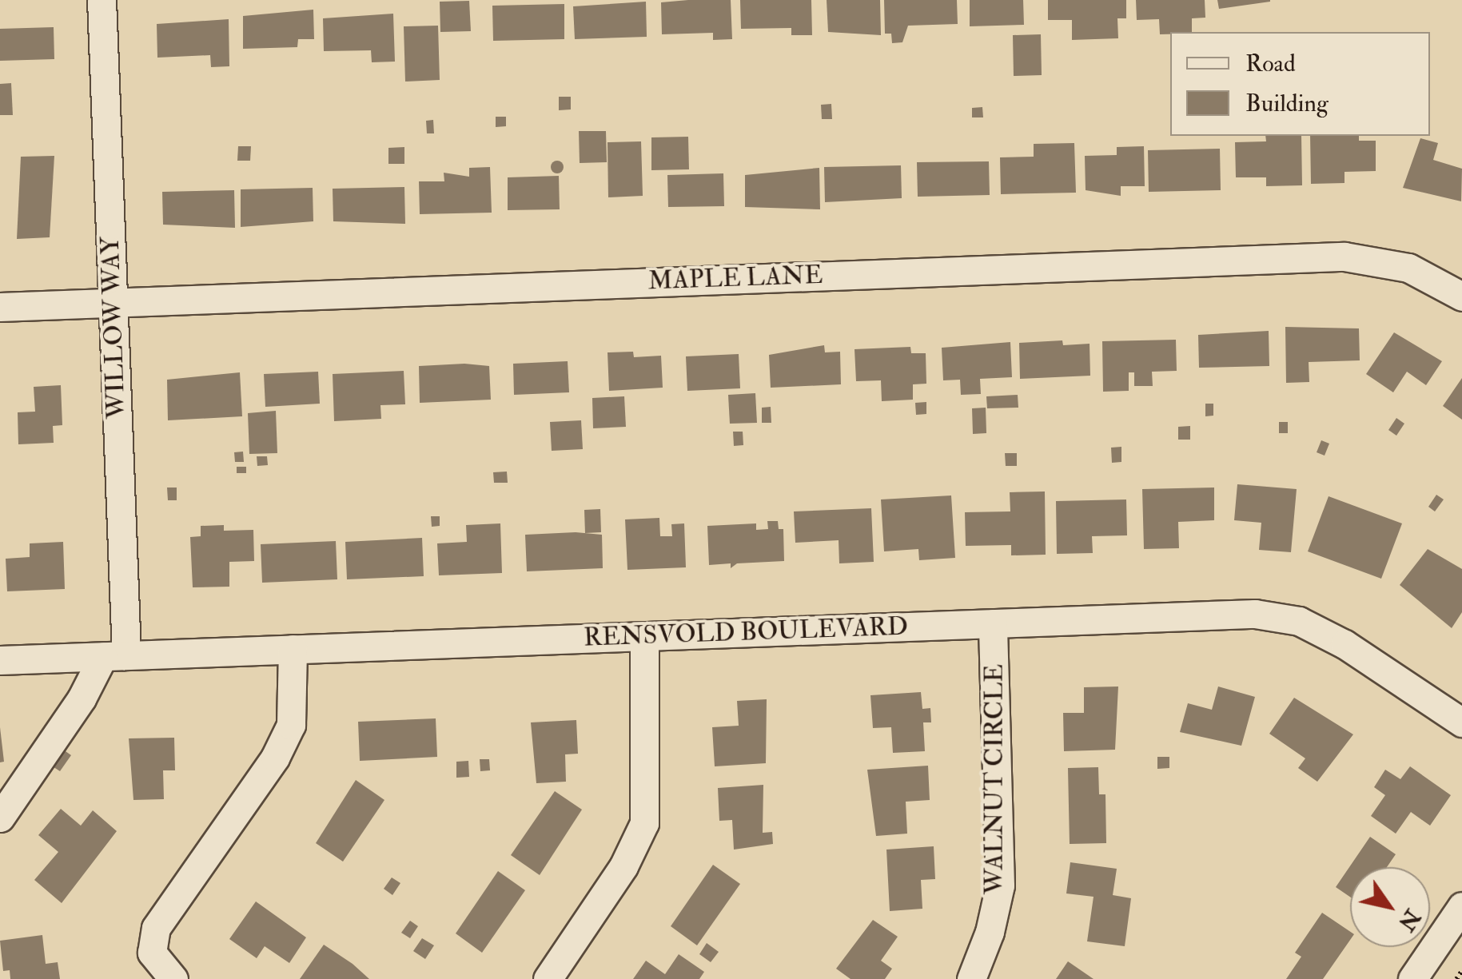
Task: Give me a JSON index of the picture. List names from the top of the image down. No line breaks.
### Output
{"streets":{"street":["MAPLE LANE","WILLOW WAY","RENSVOLD BOULEVARD","WALNUT CIRCLE"]},"crossings":[["MAPLE LANE","WILLOW WAY"],["WILLOW WAY","RENSVOLD BOULEVARD"],["RENSVOLD BOULEVARD","WALNUT CIRCLE"]],"legend":["Road","Building"],"north":"bottom right"}
